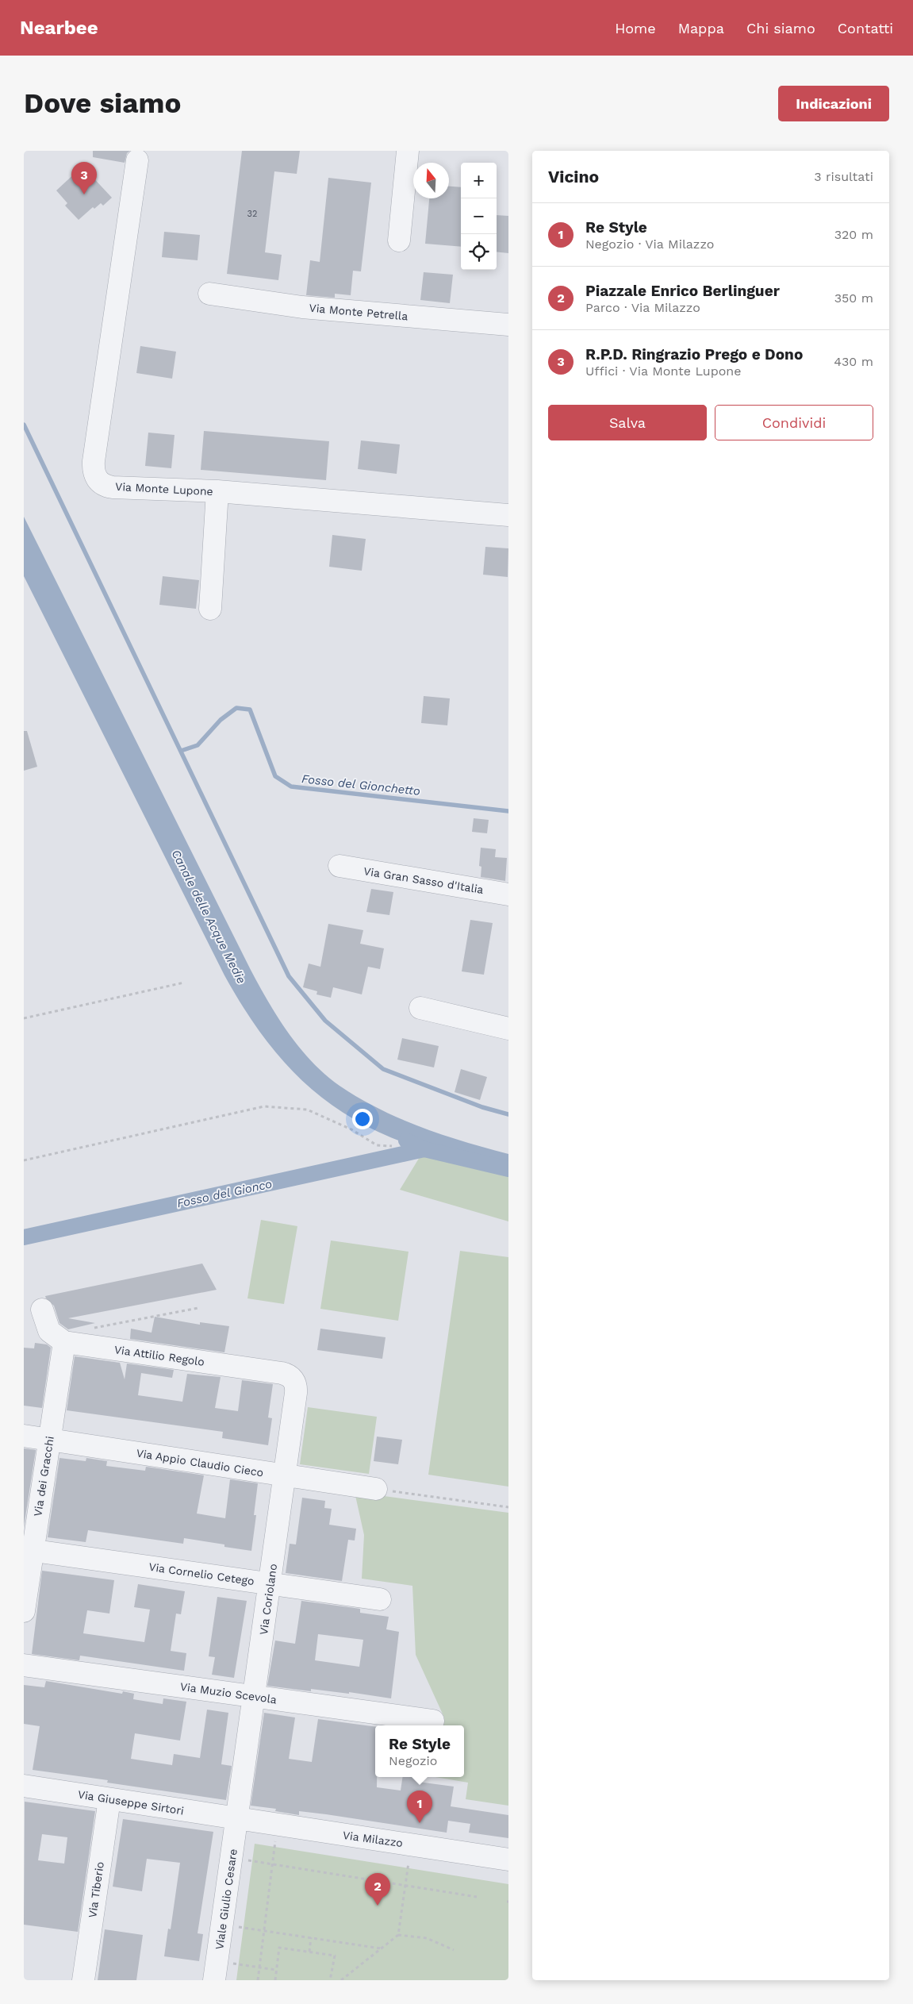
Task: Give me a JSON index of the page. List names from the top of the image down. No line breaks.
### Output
{"streets":{"street":["Via Monte Petrella","Via Monte Lupone","Via Gran Sasso d'Italia","Via Attilio Regolo","Via Appio Claudio Cieco","Via dei Gracchi","Via Cornelio Cetego","Via Coriolano","Via Muzio Scevola","Via Giuseppe Sirtori","Via Milazzo","Via Tiberio","Viale Giulio Cesare"]},"crossings":[["Via Attilio Regolo","Via dei Gracchi"],["Via Attilio Regolo","Via Coriolano"],["Via Appio Claudio Cieco","Via dei Gracchi"],["Via Appio Claudio Cieco","Via Coriolano"],["Via dei Gracchi","Via Cornelio Cetego"],["Via Cornelio Cetego","Via Coriolano"],["Via Coriolano","Via Muzio Scevola"],["Via Coriolano","Via Giuseppe Sirtori"],["Via Coriolano","Via Milazzo"],["Via Coriolano","Viale Giulio Cesare"],["Via Giuseppe Sirtori","Via Milazzo"],["Via Giuseppe Sirtori","Via Tiberio"],["Via Giuseppe Sirtori","Viale Giulio Cesare"],["Via Milazzo","Viale Giulio Cesare"]],"water":["Fosso del Gionchetto","Canale delle Acque Medie","Fosso del Gionco"],"house_numbers":["32"],"north":"top","page":{"header":"Nearbee","nav":["Home","Mappa","Chi siamo","Contatti"],"buttons":["Indicazioni",["Salva","Condividi"]],"title":"Dove siamo","heading":["Vicino","3 risultati"],"pins":["3","1","2"],"map_buttons":["+","−"],"list":[{"mark":"1","name":"Re Style","note":"Negozio · Via Milazzo","value":"320 m"},{"mark":"2","name":"Piazzale Enrico Berlinguer","note":"Parco · Via Milazzo","value":"350 m"},{"mark":"3","name":"R.P.D. Ringrazio Prego e Dono","note":"Uffici · Via Monte Lupone","value":"430 m"}],"popup":["Re Style","Negozio"]}}
